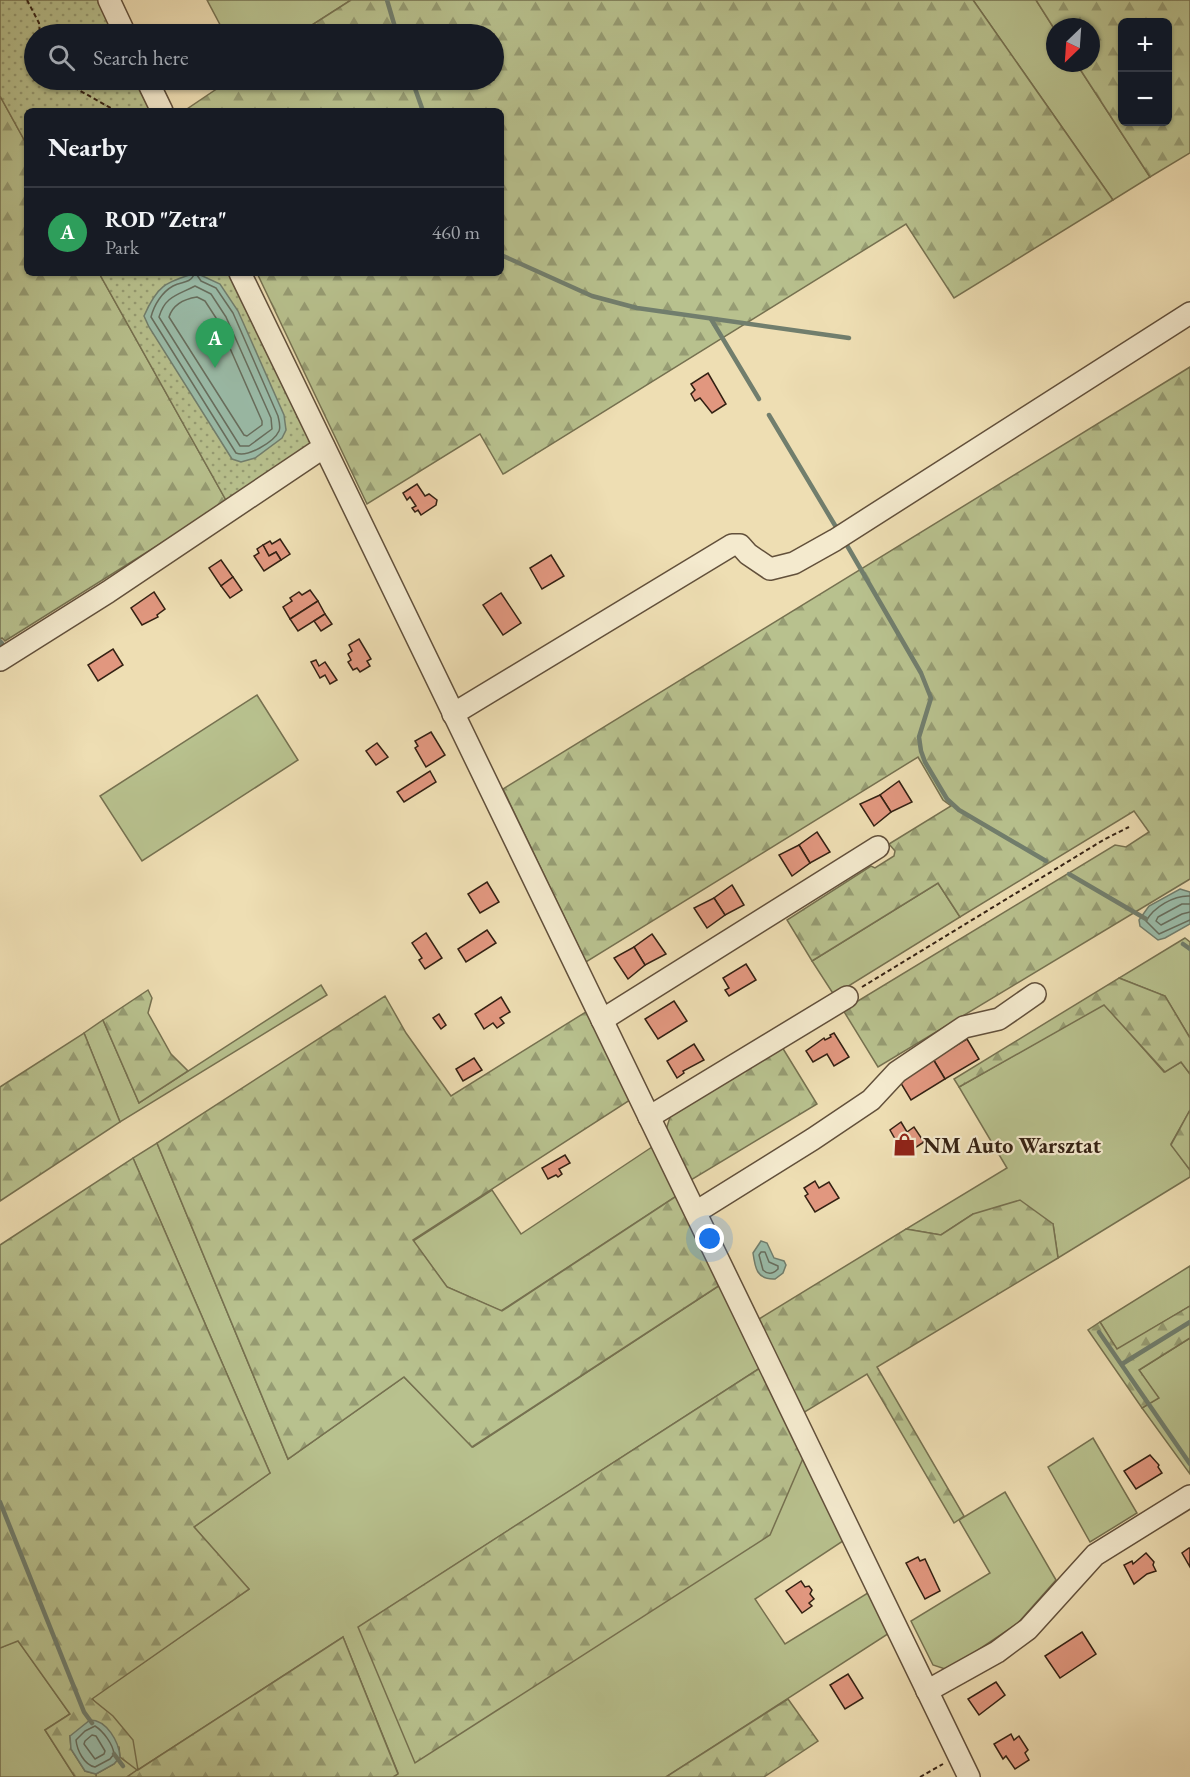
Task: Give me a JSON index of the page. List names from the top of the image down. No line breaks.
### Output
{"places":{"shop":["NM Auto Warsztat"]},"north":"bottom left","page":{"map_buttons":["+","−"],"search":"Search here","heading":"Nearby","list":[{"mark":"A","name":"ROD \"Zetra\"","note":"Park","value":"460 m"}],"pins":"A"}}
